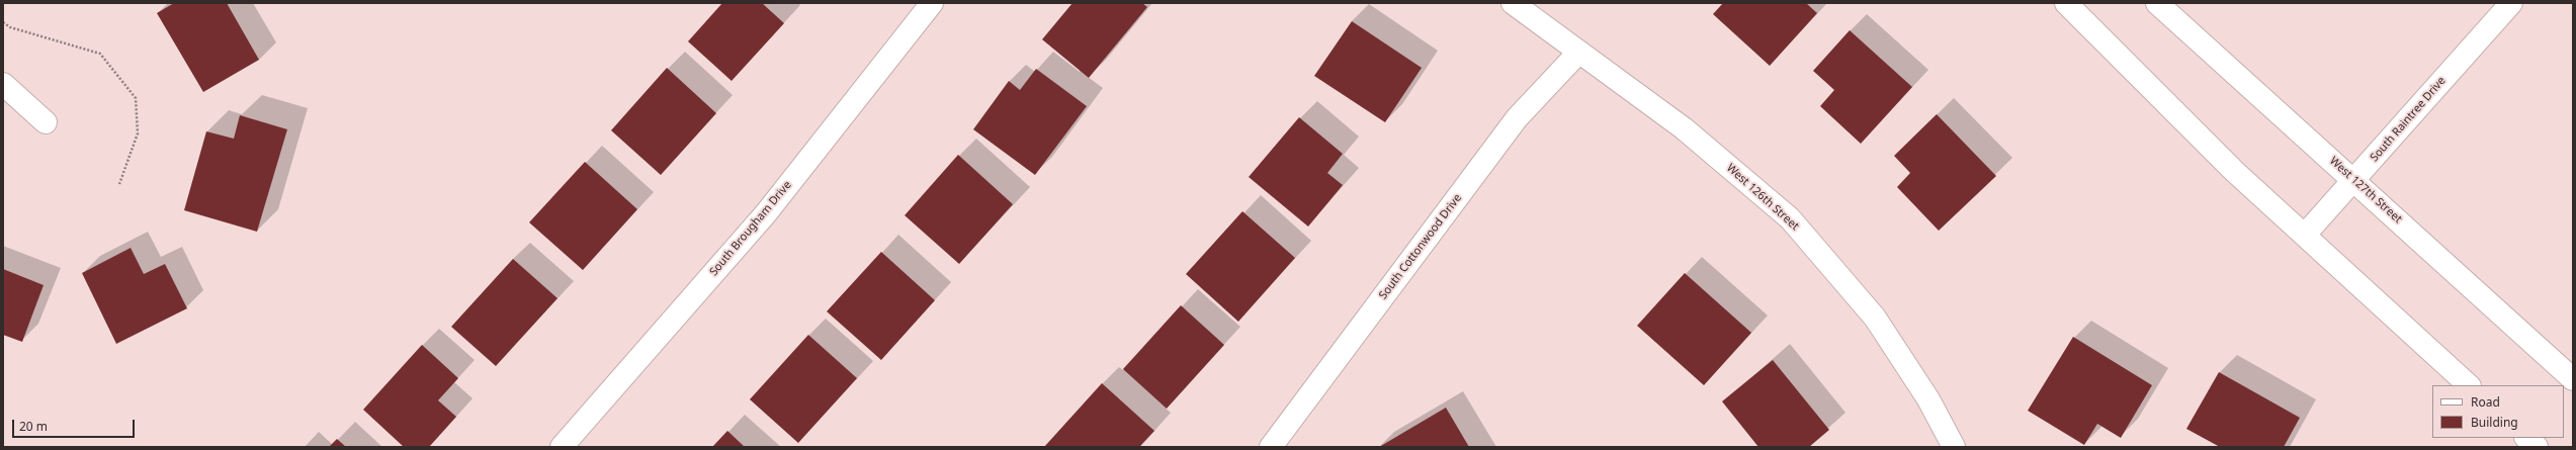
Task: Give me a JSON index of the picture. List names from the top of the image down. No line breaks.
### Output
{"streets":{"street":["South Raintree Drive","West 127th Street","West 126th Street","South Brougham Drive","South Cottonwood Drive"]},"crossings":[["South Raintree Drive","West 127th Street"],["West 126th Street","South Cottonwood Drive"]],"legend":["Road","Building"],"scale_bar":"20 m"}
